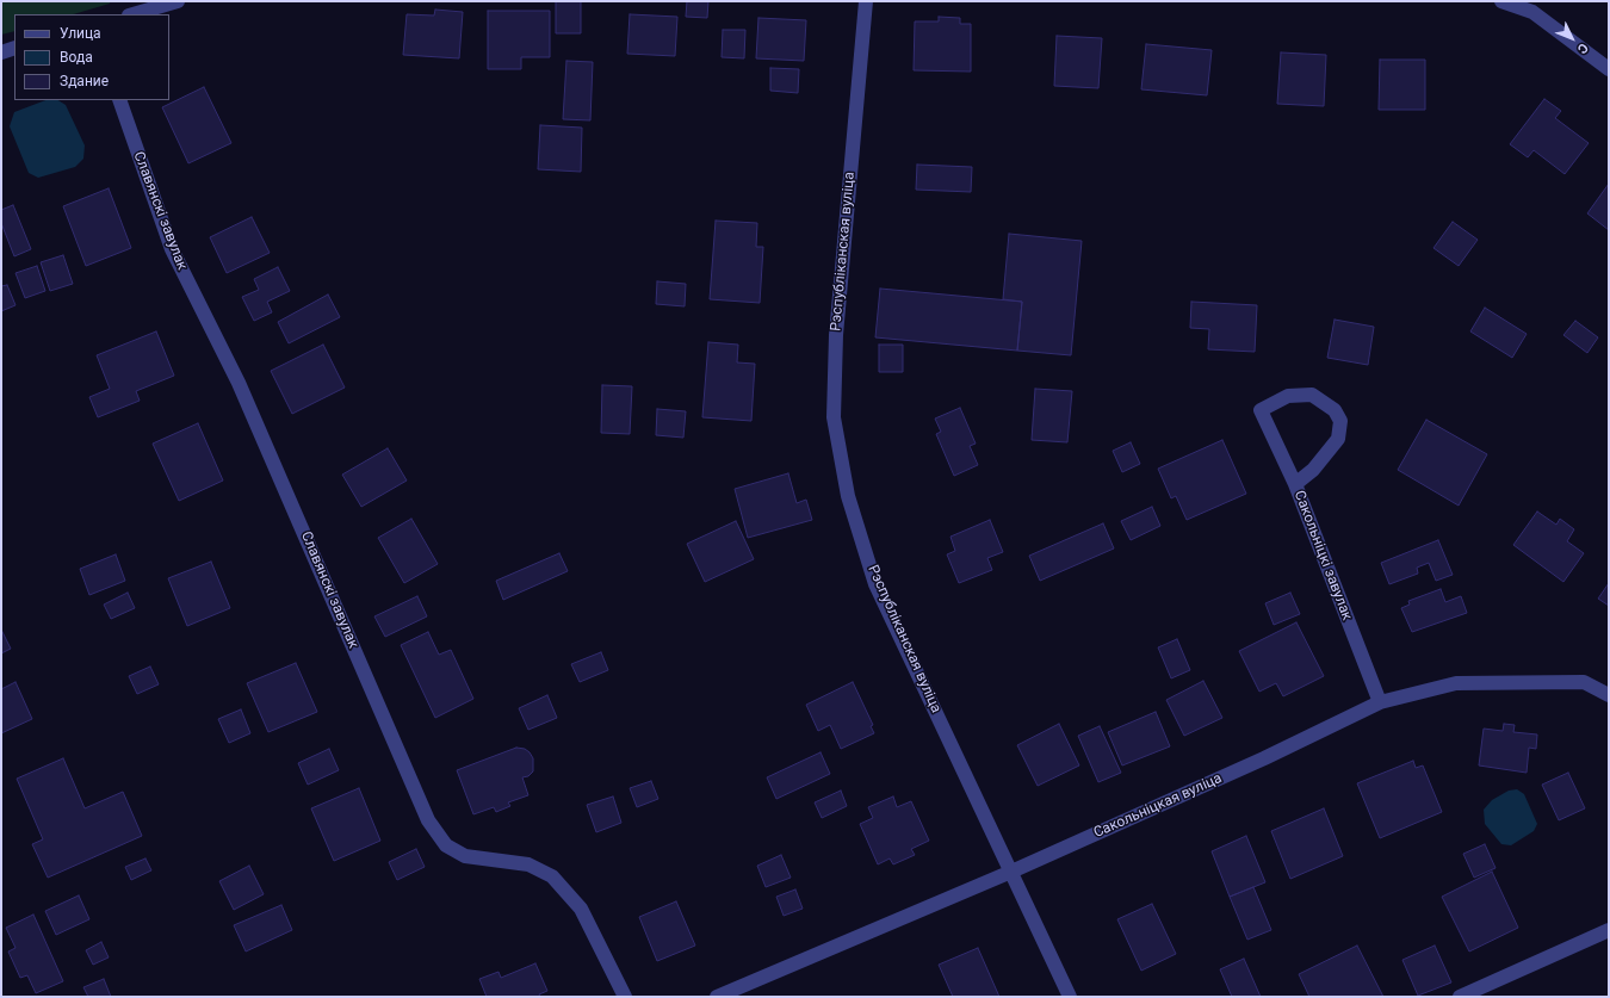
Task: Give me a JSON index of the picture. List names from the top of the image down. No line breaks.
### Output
{"streets":{"street":["Славянскі завулак","Рэспубліканская вуліца","Сакольніцкі завулак","Сакольніцкая вуліца"]},"crossings":[["Рэспубліканская вуліца","Сакольніцкая вуліца"],["Сакольніцкі завулак","Сакольніцкая вуліца"]],"legend":["Улица","Вода","Здание"],"north":"bottom right"}
